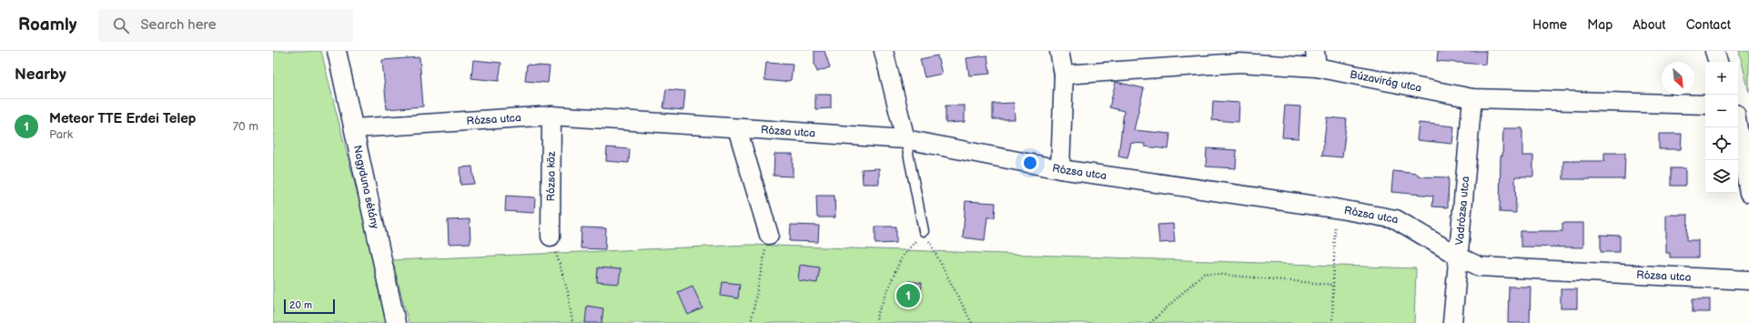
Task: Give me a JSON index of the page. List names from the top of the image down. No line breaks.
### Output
{"streets":{"street":["Búzavirág utca","Rózsa utca","Rózsa köz","Nagyduna sétány","Vadrózsa utca"]},"crossings":[["Búzavirág utca","Vadrózsa utca"],["Rózsa utca","Rózsa köz"],["Rózsa utca","Nagyduna sétány"],["Rózsa utca","Vadrózsa utca"]],"scale_bar":"20 m","north":"bottom right","page":{"header":"Roamly","search":"Search here","nav":["Home","Map","About","Contact"],"heading":"Nearby","map_buttons":["+","−"],"list":[{"mark":"1","name":"Meteor TTE Erdei Telep","note":"Park","value":"70 m"}],"pins":"1","scale":"20 m"}}
